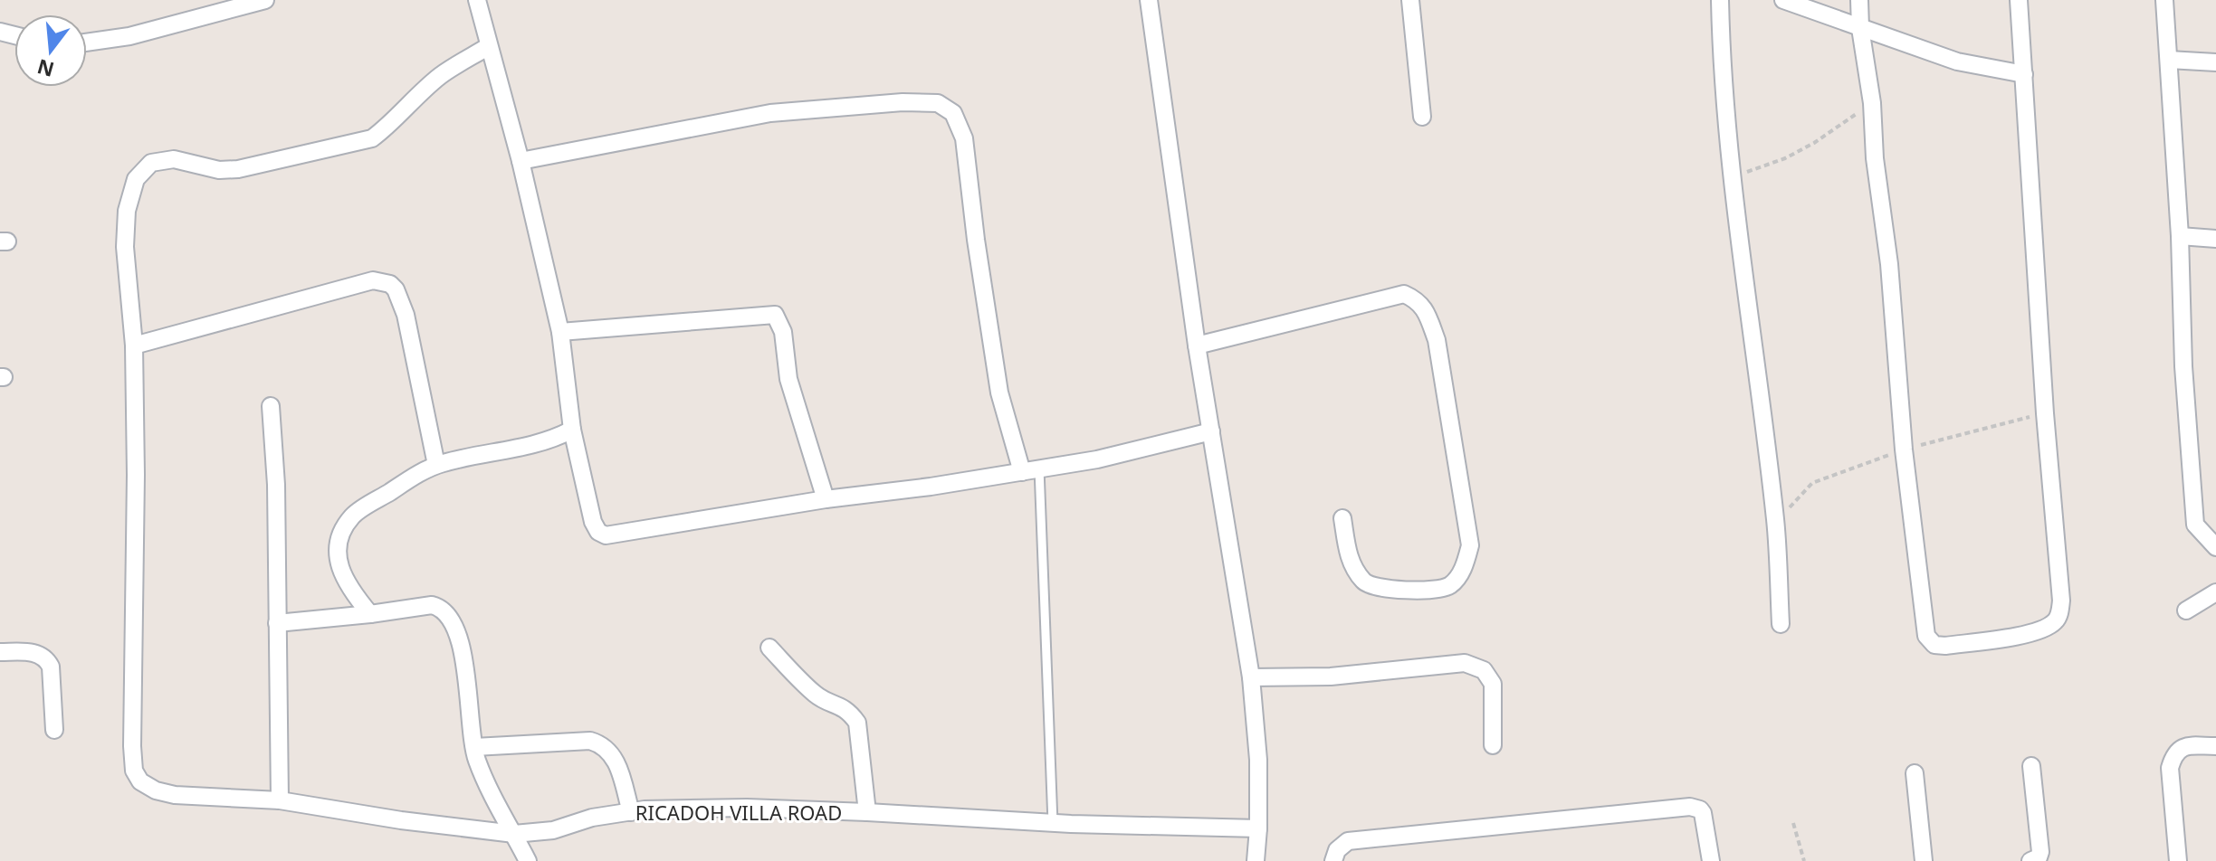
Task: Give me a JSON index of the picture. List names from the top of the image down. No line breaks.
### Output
{"streets":{"street":["RICADOH VILLA ROAD"]},"north":"bottom"}
